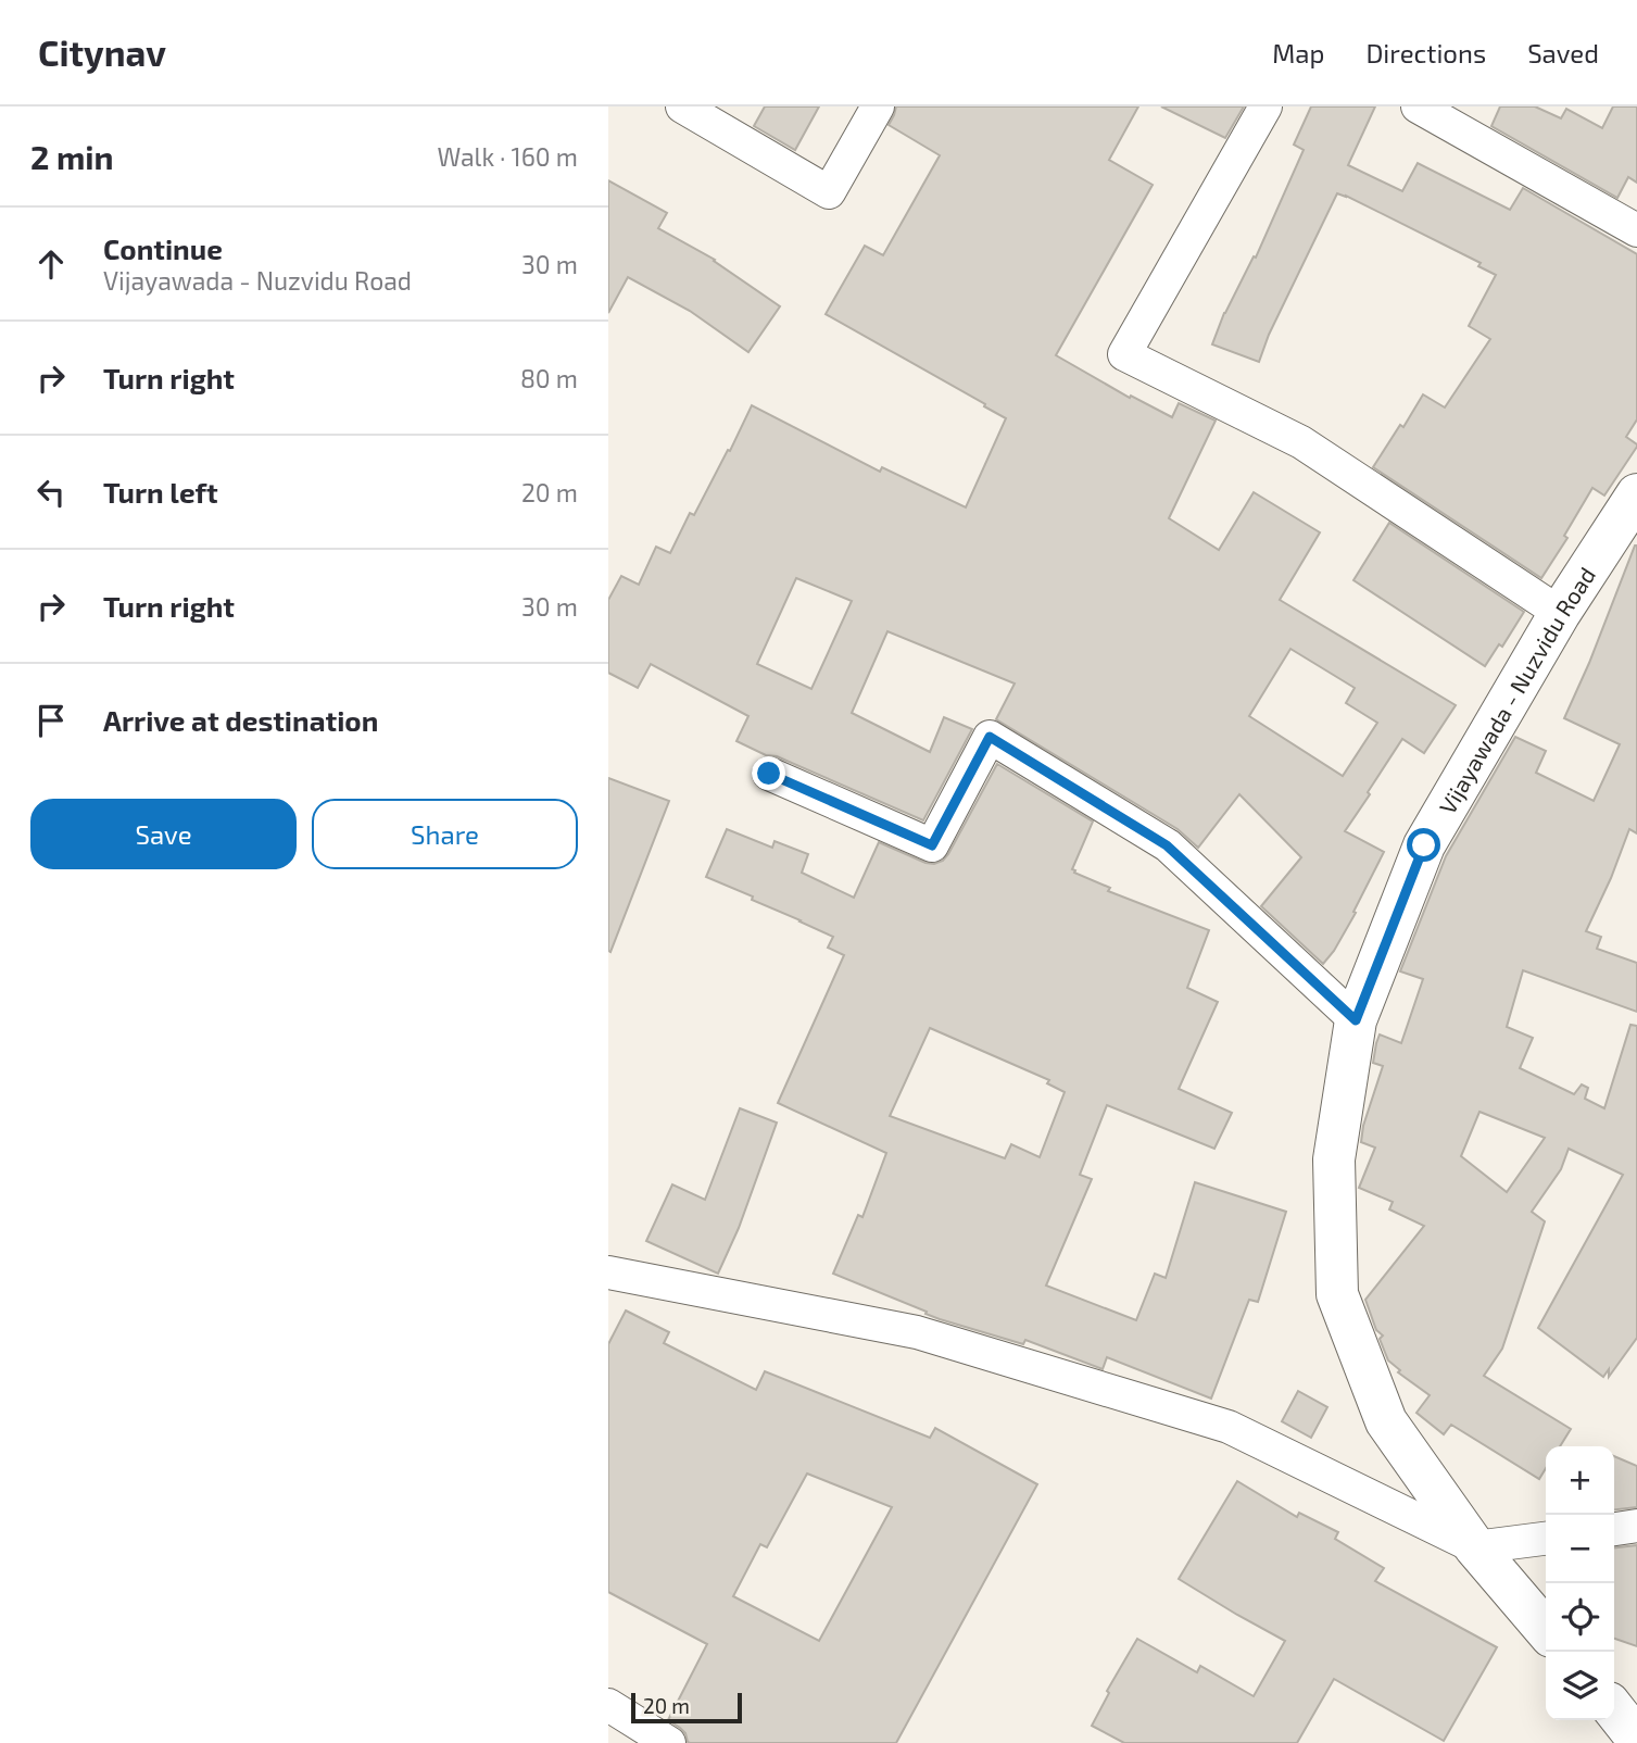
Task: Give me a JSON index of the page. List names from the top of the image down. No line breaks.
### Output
{"streets":{"street":["Vijayawada - Nuzvidu Road"]},"scale_bar":"20 m","page":{"header":"Citynav","nav":["Map","Directions","Saved"],"heading":["2 min","Walk · 160 m"],"list":[["Continue","Vijayawada - Nuzvidu Road","30 m"],["Turn right","80 m"],["Turn left","20 m"],["Turn right","30 m"],"Arrive at destination"],"buttons":["Save","Share"],"map_buttons":["+","−"],"scale":"20 m"}}
